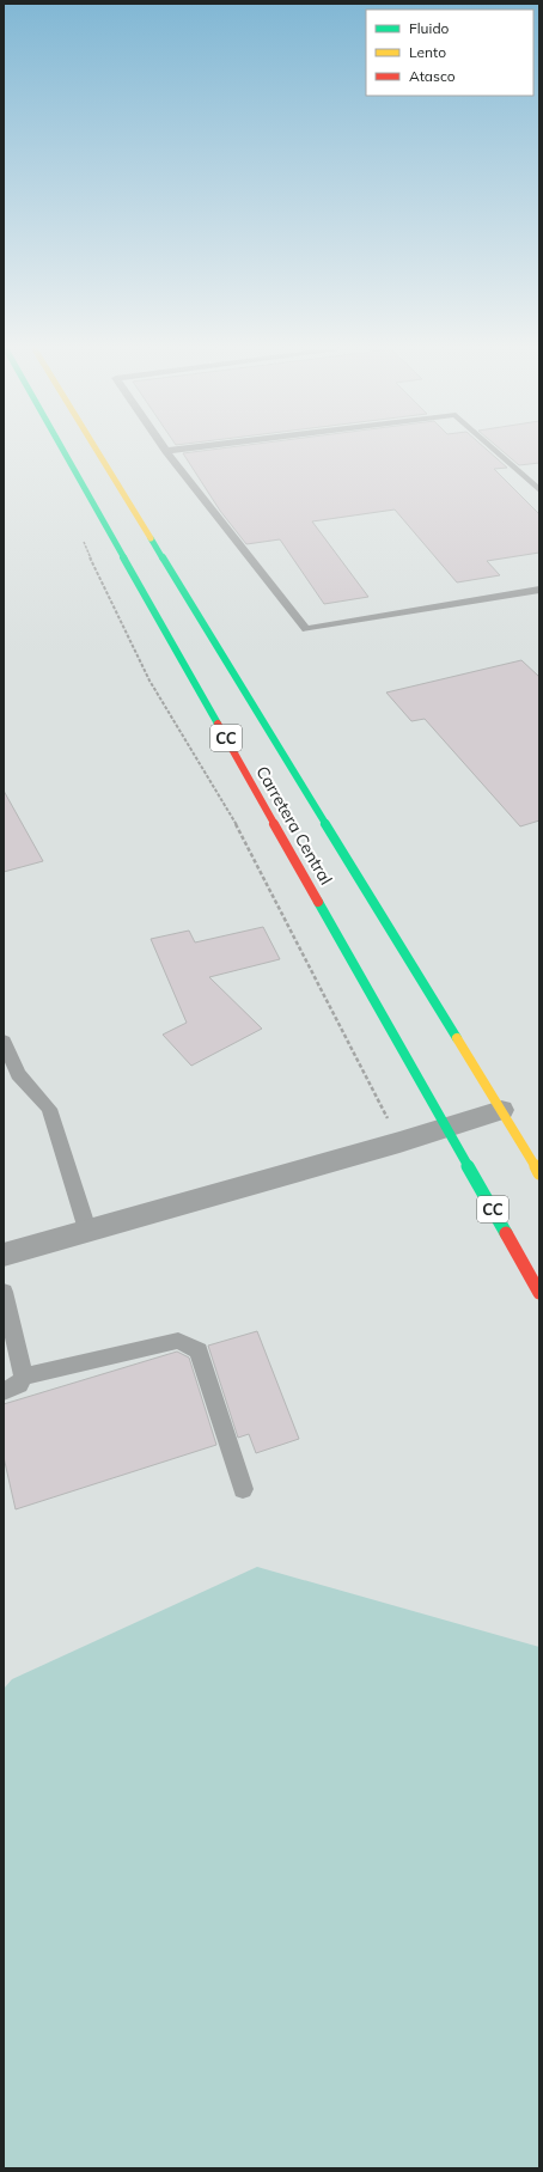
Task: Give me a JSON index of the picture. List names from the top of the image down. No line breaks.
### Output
{"streets":{"highway":["CC","Carretera Central"]},"legend":["Fluido","Lento","Atasco"]}
